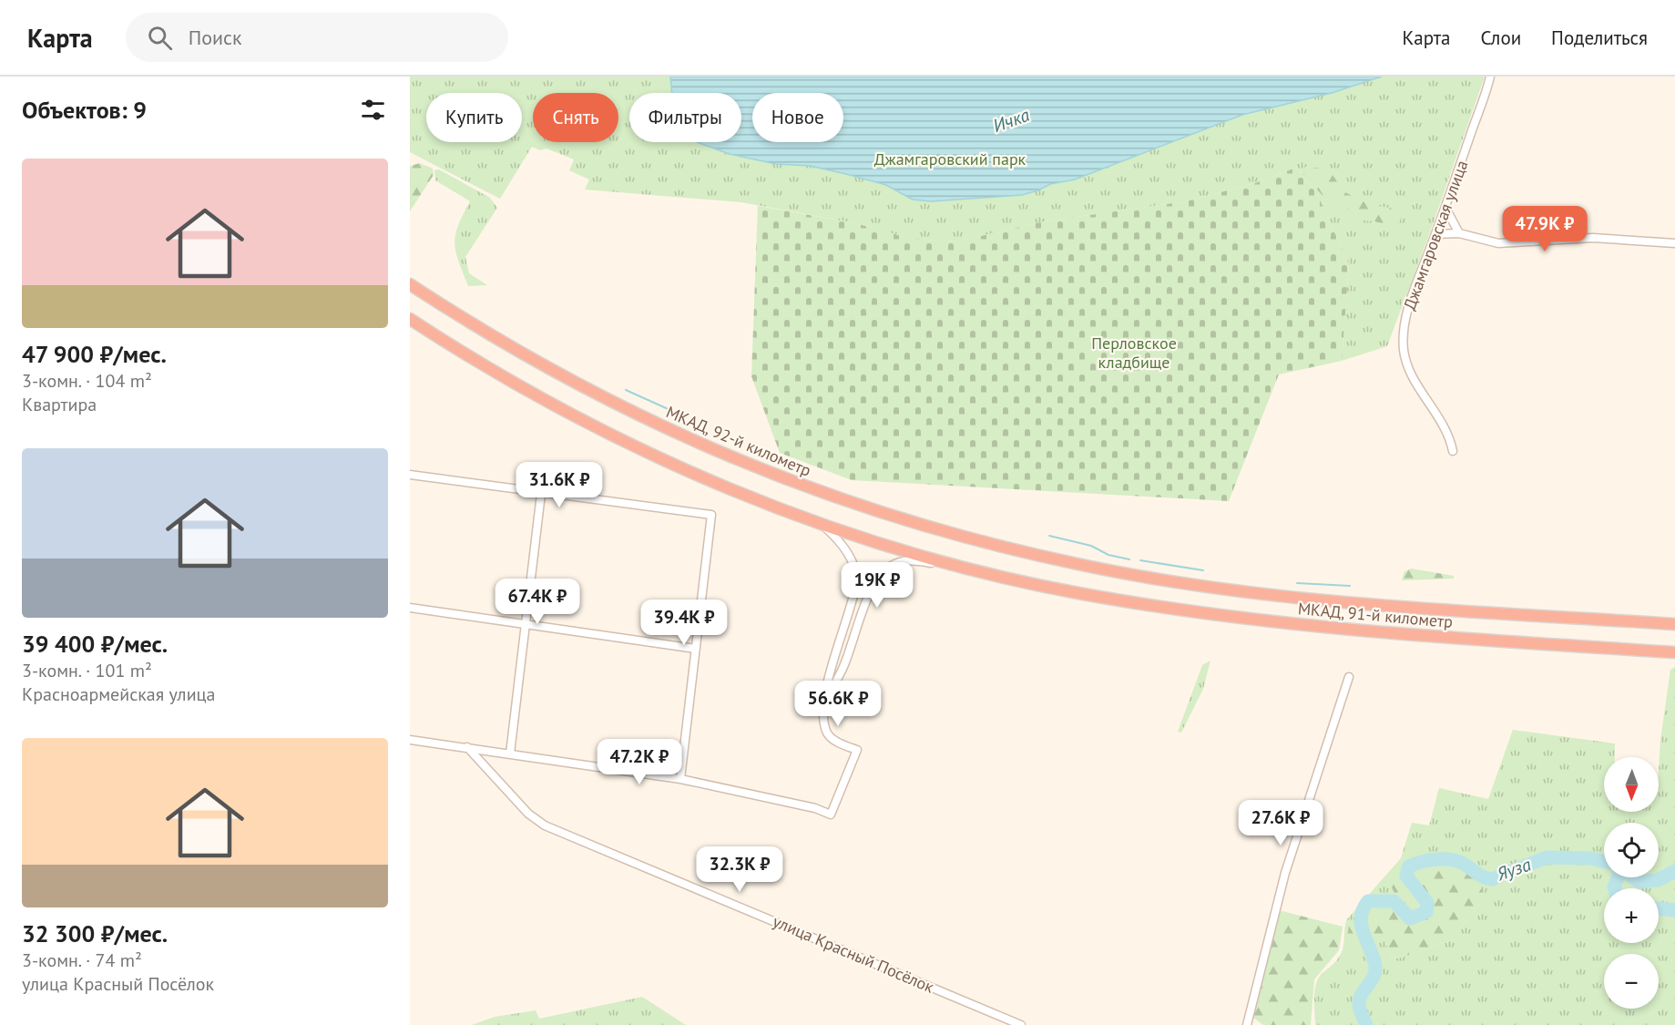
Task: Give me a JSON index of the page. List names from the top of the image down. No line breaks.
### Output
{"streets":{"highway":["МКАД, 92-й километр","МКАД, 91-й километр"],"street":["Джамгаровская улица","улица Красный Посёлок"]},"crossings":[["МКАД, 92-й километр","МКАД, 91-й километр"]],"water":["Ичка","Яуза"],"parks":["Джамгаровский парк","Перловское кладбище"],"north":"bottom","page":{"header":"Карта","search":"Поиск","nav":["Карта","Слои","Поделиться"],"heading":"Объектов: 9","chip":["Купить","Снять","Фильтры","Новое"],"list":[{"name":"47 900 ₽/мес.","note":"3-комн. · 104 m² · Квартира"},{"name":"39 400 ₽/мес.","note":"3-комн. · 101 m² · Красноармейская улица"},{"name":"32 300 ₽/мес.","note":"3-комн. · 74 m² · улица Красный Посёлок"}],"price":["47.9K ₽","31.6K ₽","19K ₽","67.4K ₽","39.4K ₽","56.6K ₽","47.2K ₽","27.6K ₽","32.3K ₽"],"map_buttons":["+","−"]}}
